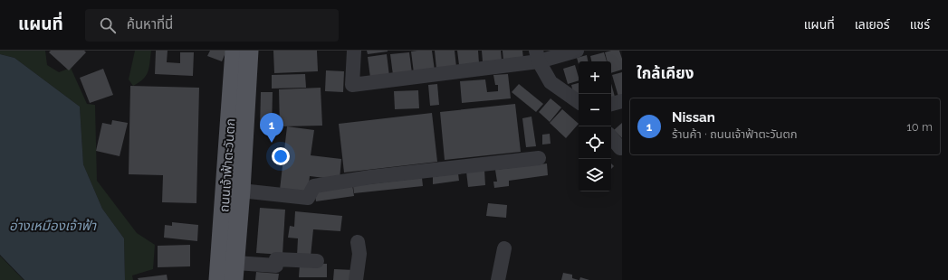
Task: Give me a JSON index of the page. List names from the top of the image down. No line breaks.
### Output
{"streets":{"main road":["ถนนเจ้าฟ้าตะวันตก"]},"water":["อ่างเหมืองเจ้าฟ้า"],"page":{"header":"แผนที่","search":"ค้นหาที่นี่","nav":["แผนที่","เลเยอร์","แชร์"],"heading":"ใกล้เคียง","map_buttons":["+","−"],"list":[{"mark":"1","name":"Nissan","note":"ร้านค้า · ถนนเจ้าฟ้าตะวันตก","value":"10 m"}],"pins":"1"}}
